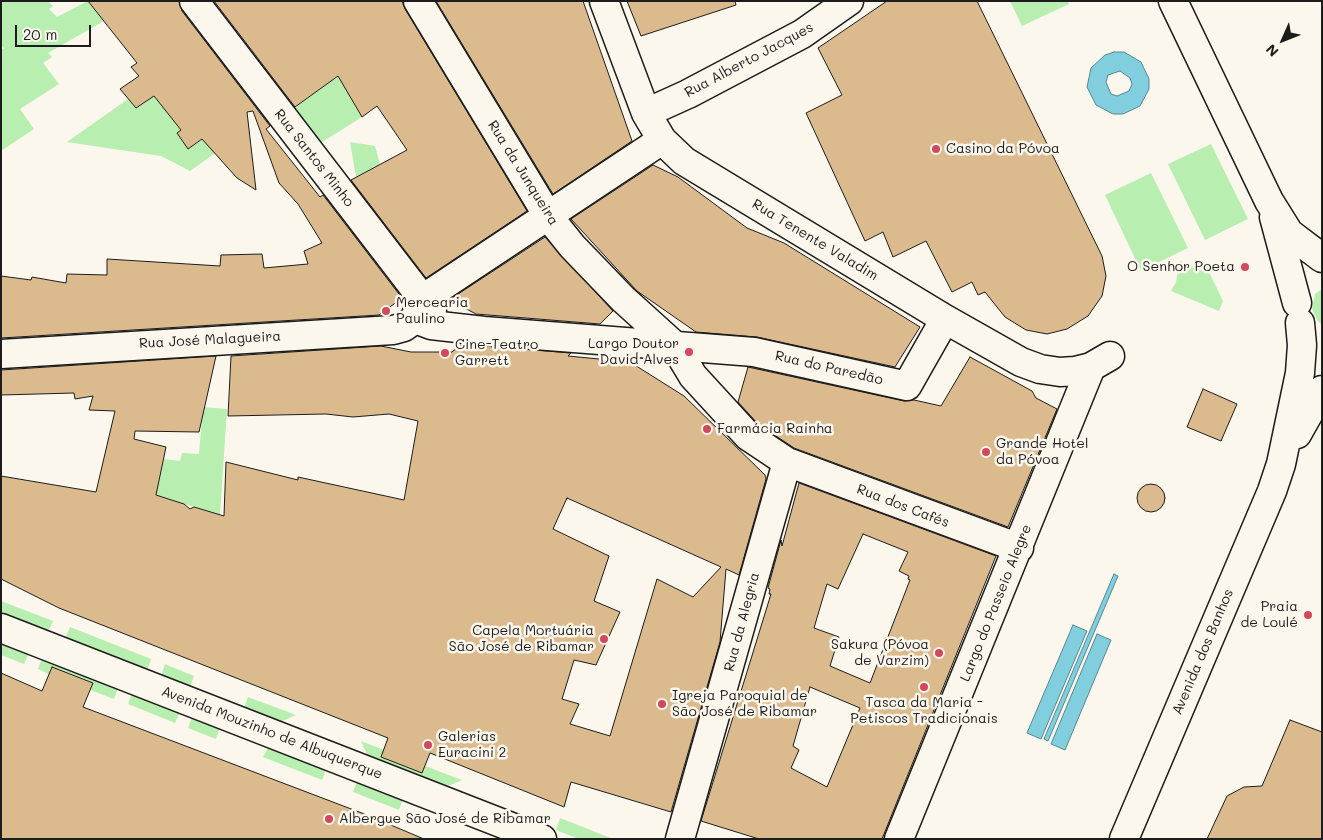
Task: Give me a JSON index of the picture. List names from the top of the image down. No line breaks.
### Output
{"streets":{"street":["Rua Alberto Jacques","Rua Santos Minho","Rua da Junqueira","Rua Tenente Valadim","Rua José Malagueira","Rua do Paredão","Rua dos Cafés","Largo do Passeio Alegre","Rua da Alegria","Avenida dos Banhos","Avenida Mouzinho de Albuquerque"]},"crossings":[["Rua Alberto Jacques","Rua Tenente Valadim"],["Rua Santos Minho","Rua José Malagueira"],["Rua da Junqueira","Rua do Paredão"],["Rua da Junqueira","Rua dos Cafés"],["Rua da Junqueira","Rua da Alegria"],["Rua Tenente Valadim","Rua do Paredão"],["Rua Tenente Valadim","Largo do Passeio Alegre"],["Rua dos Cafés","Largo do Passeio Alegre"],["Rua dos Cafés","Rua da Alegria"]],"places":["Casino da Póvoa","O Senhor Poeta","Mercearia Paulino","Largo Doutor David Alves","Cine-Teatro Garrett","Farmácia Rainha","Grande Hotel da Póvoa","Praia de Loulé","Capela Mortuária São José de Ribamar","Sakura (Póvoa de Varzim)","Tasca da Maria - Petiscos Tradicionais","Igreja Paroquial de São José de Ribamar","Galerias Euracini 2","Albergue São José de Ribamar"],"scale_bar":"20 m","north":"bottom left"}
